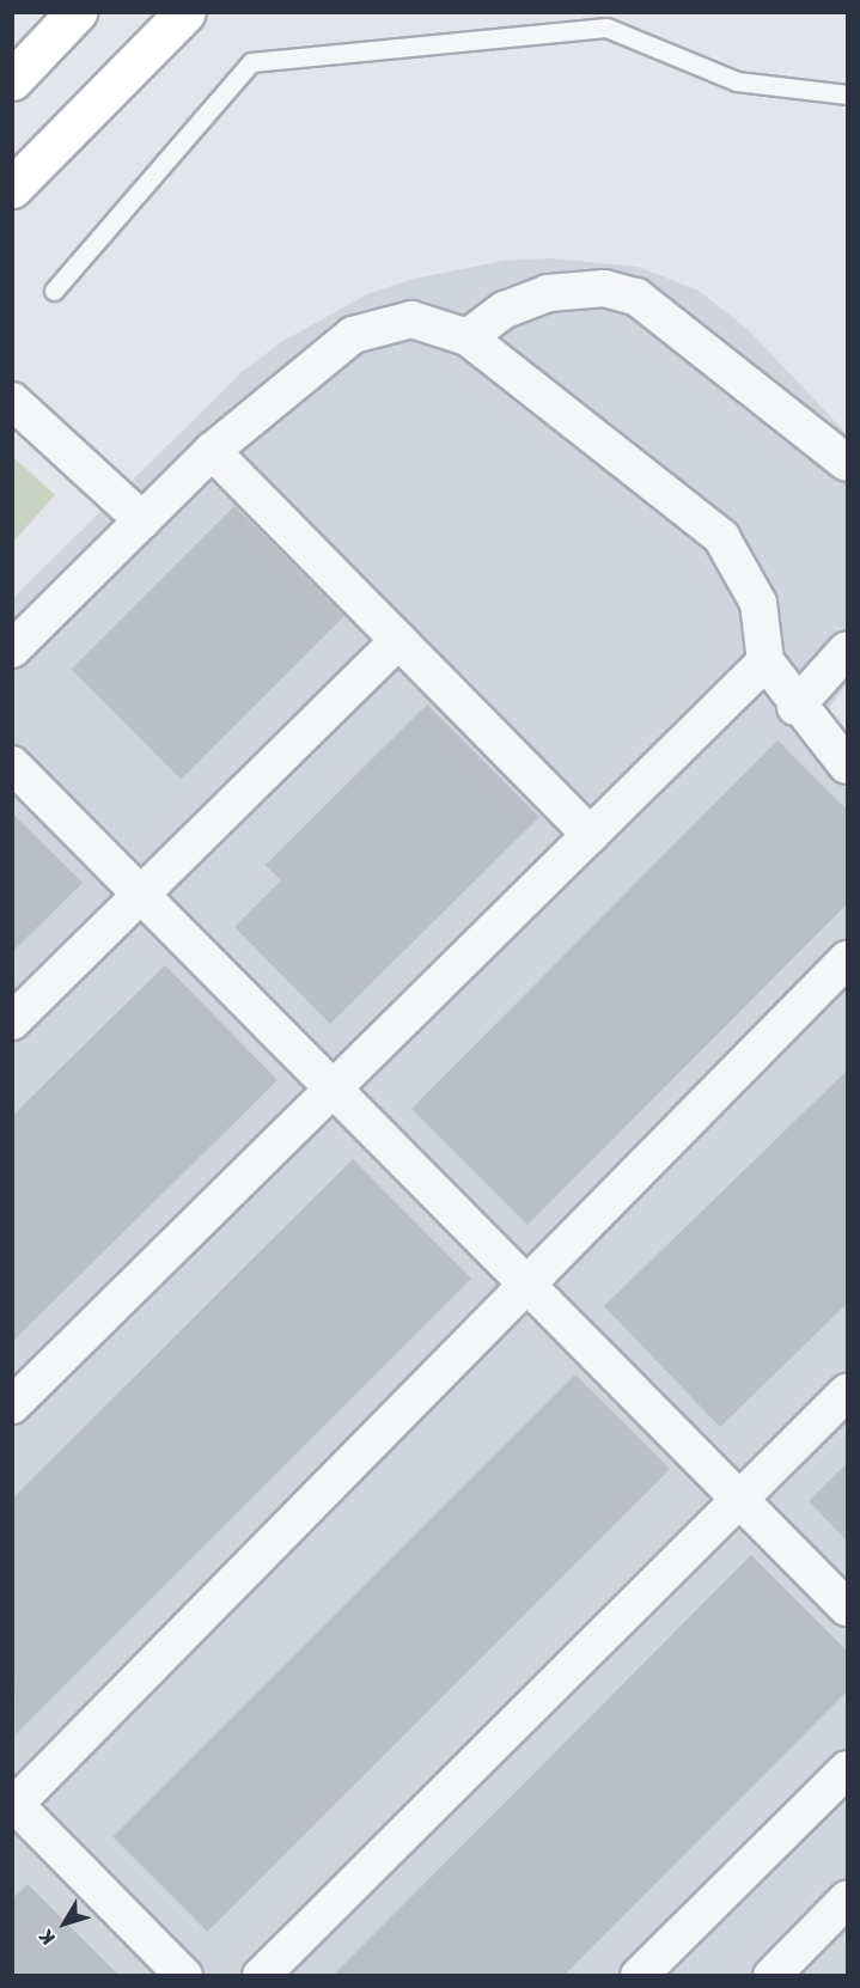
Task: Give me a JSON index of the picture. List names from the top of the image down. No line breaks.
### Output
{"north":"bottom left"}
